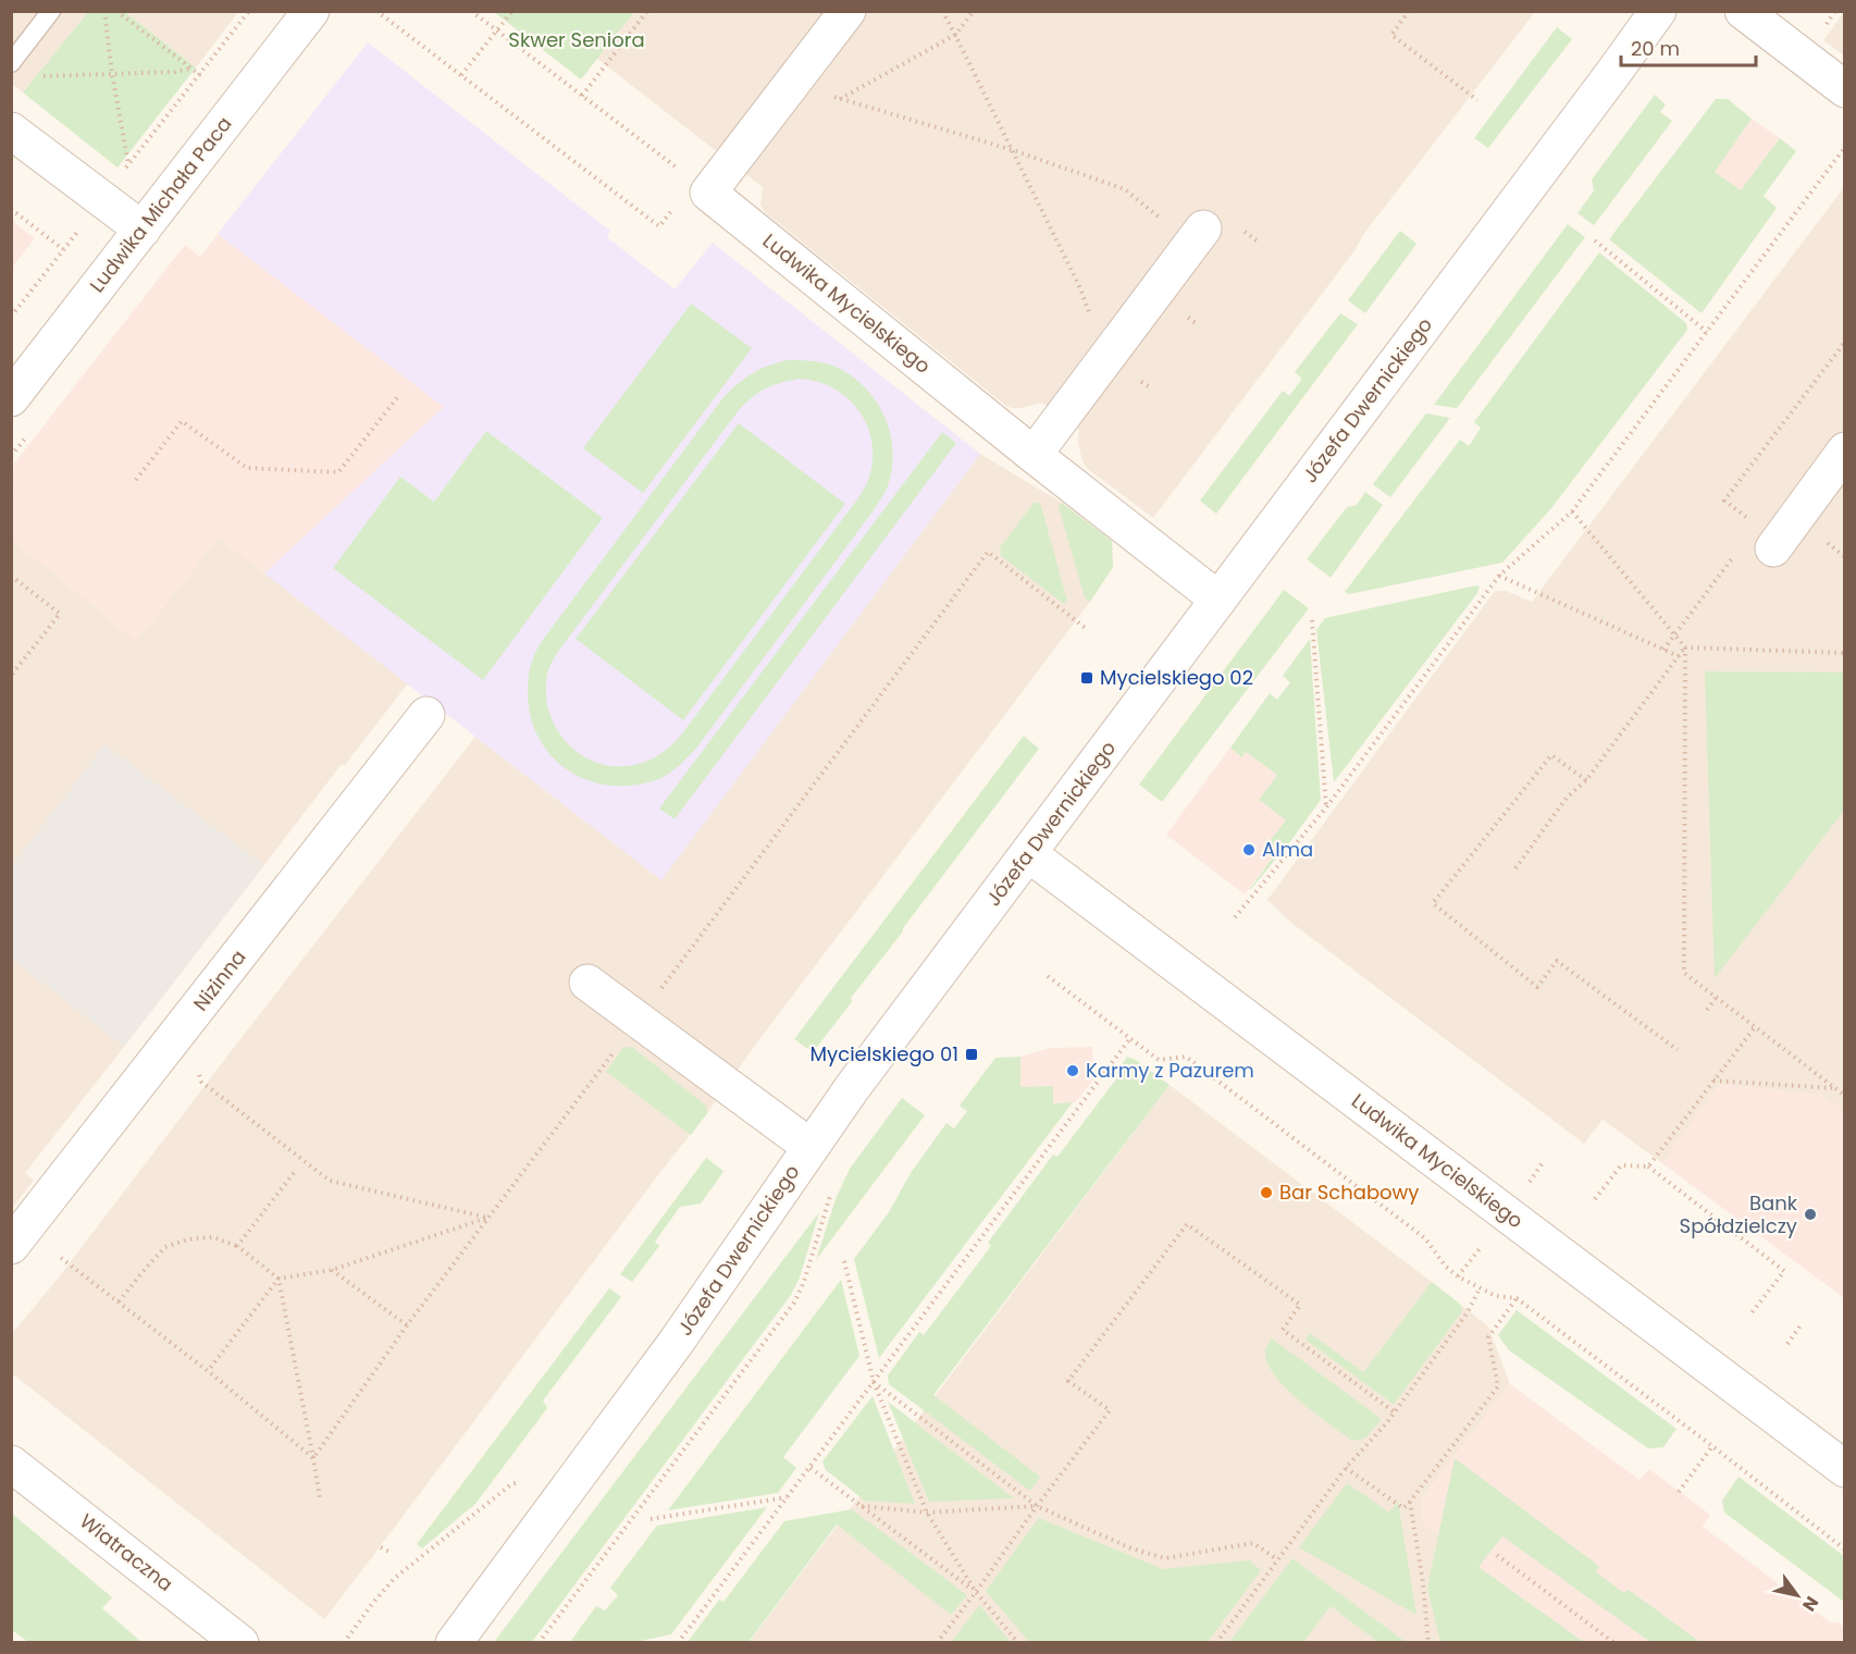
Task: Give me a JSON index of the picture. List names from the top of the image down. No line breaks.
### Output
{"streets":{"street":["Ludwika Michała Paca","Ludwika Mycielskiego","Józefa Dwernickiego","Nizinna","Wiatraczna"]},"crossings":[["Ludwika Mycielskiego","Józefa Dwernickiego"]],"parks":["Skwer Seniora"],"places":{"transit":["Mycielskiego 02","Mycielskiego 01"],"other":["Alma","Karmy z Pazurem","Bar Schabowy","Bank Spółdzielczy"]},"scale_bar":"20 m","north":"bottom right"}
